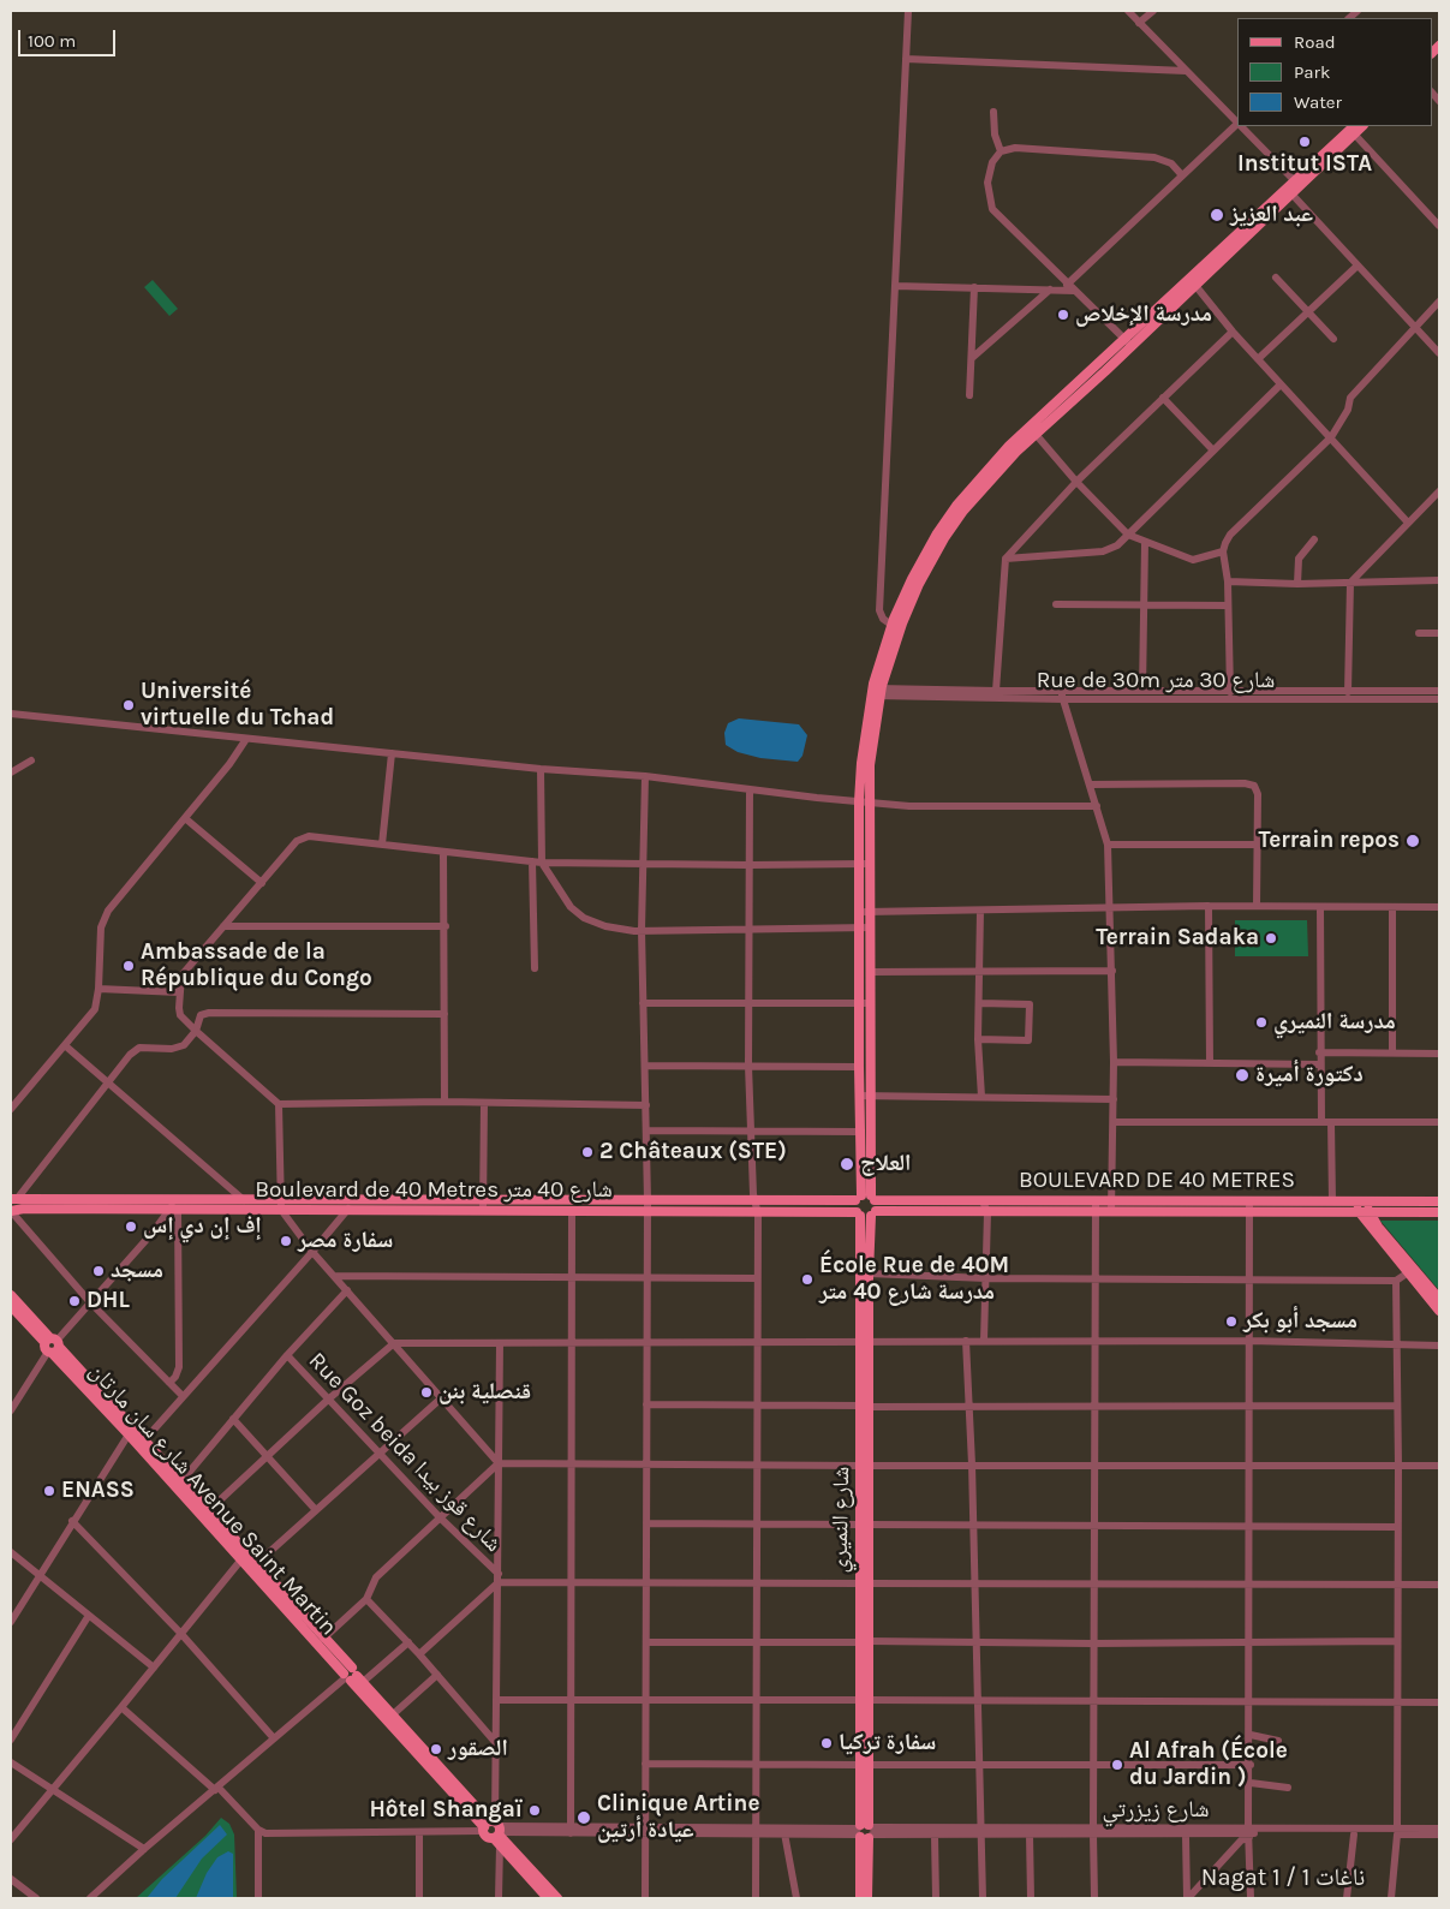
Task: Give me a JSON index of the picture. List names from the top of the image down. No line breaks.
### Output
{"streets":{"main road":["BOULEVARD DE 40 METRES","Boulevard de 40 Metres شارع 40 متر","شارع سان مارتان Avenue Saint Martin","شارع النميري"],"street":["Rue de 30m شارع 30 متر","Rue Goz beida شارع قوز بيدا","شارع زيزرتي"]},"crossings":[["BOULEVARD DE 40 METRES","Boulevard de 40 Metres شارع 40 متر"],["BOULEVARD DE 40 METRES","شارع النميري"],["Boulevard de 40 Metres شارع 40 متر","شارع النميري"],["Rue Goz beida شارع قوز بيدا","شارع سان مارتان Avenue Saint Martin"],["شارع النميري","شارع زيزرتي"]],"districts":["Nagat 1 / ناغات 1"],"places":["Institut ISTA","عبد العزيز","مدرسة الإخلاص","Université virtuelle du Tchad","Terrain repos","Terrain Sadaka","Ambassade de la République du Congo","مدرسة النميري","دكتورة أميرة","2 Châteaux (STE)","العلاج","إف إن دي إس","سفارة مصر","مسجد","École Rue de 40M مدرسة شارع 40 متر","DHL","مسجد أبو بكر","قنصلية بنن","ENASS","سفارة تركيا","الصقور","Al Afrah (École du Jardin )","Hôtel Shangaï","Clinique Artine عيادة أرتين"],"legend":["Road","Park","Water"],"scale_bar":"100 m"}
